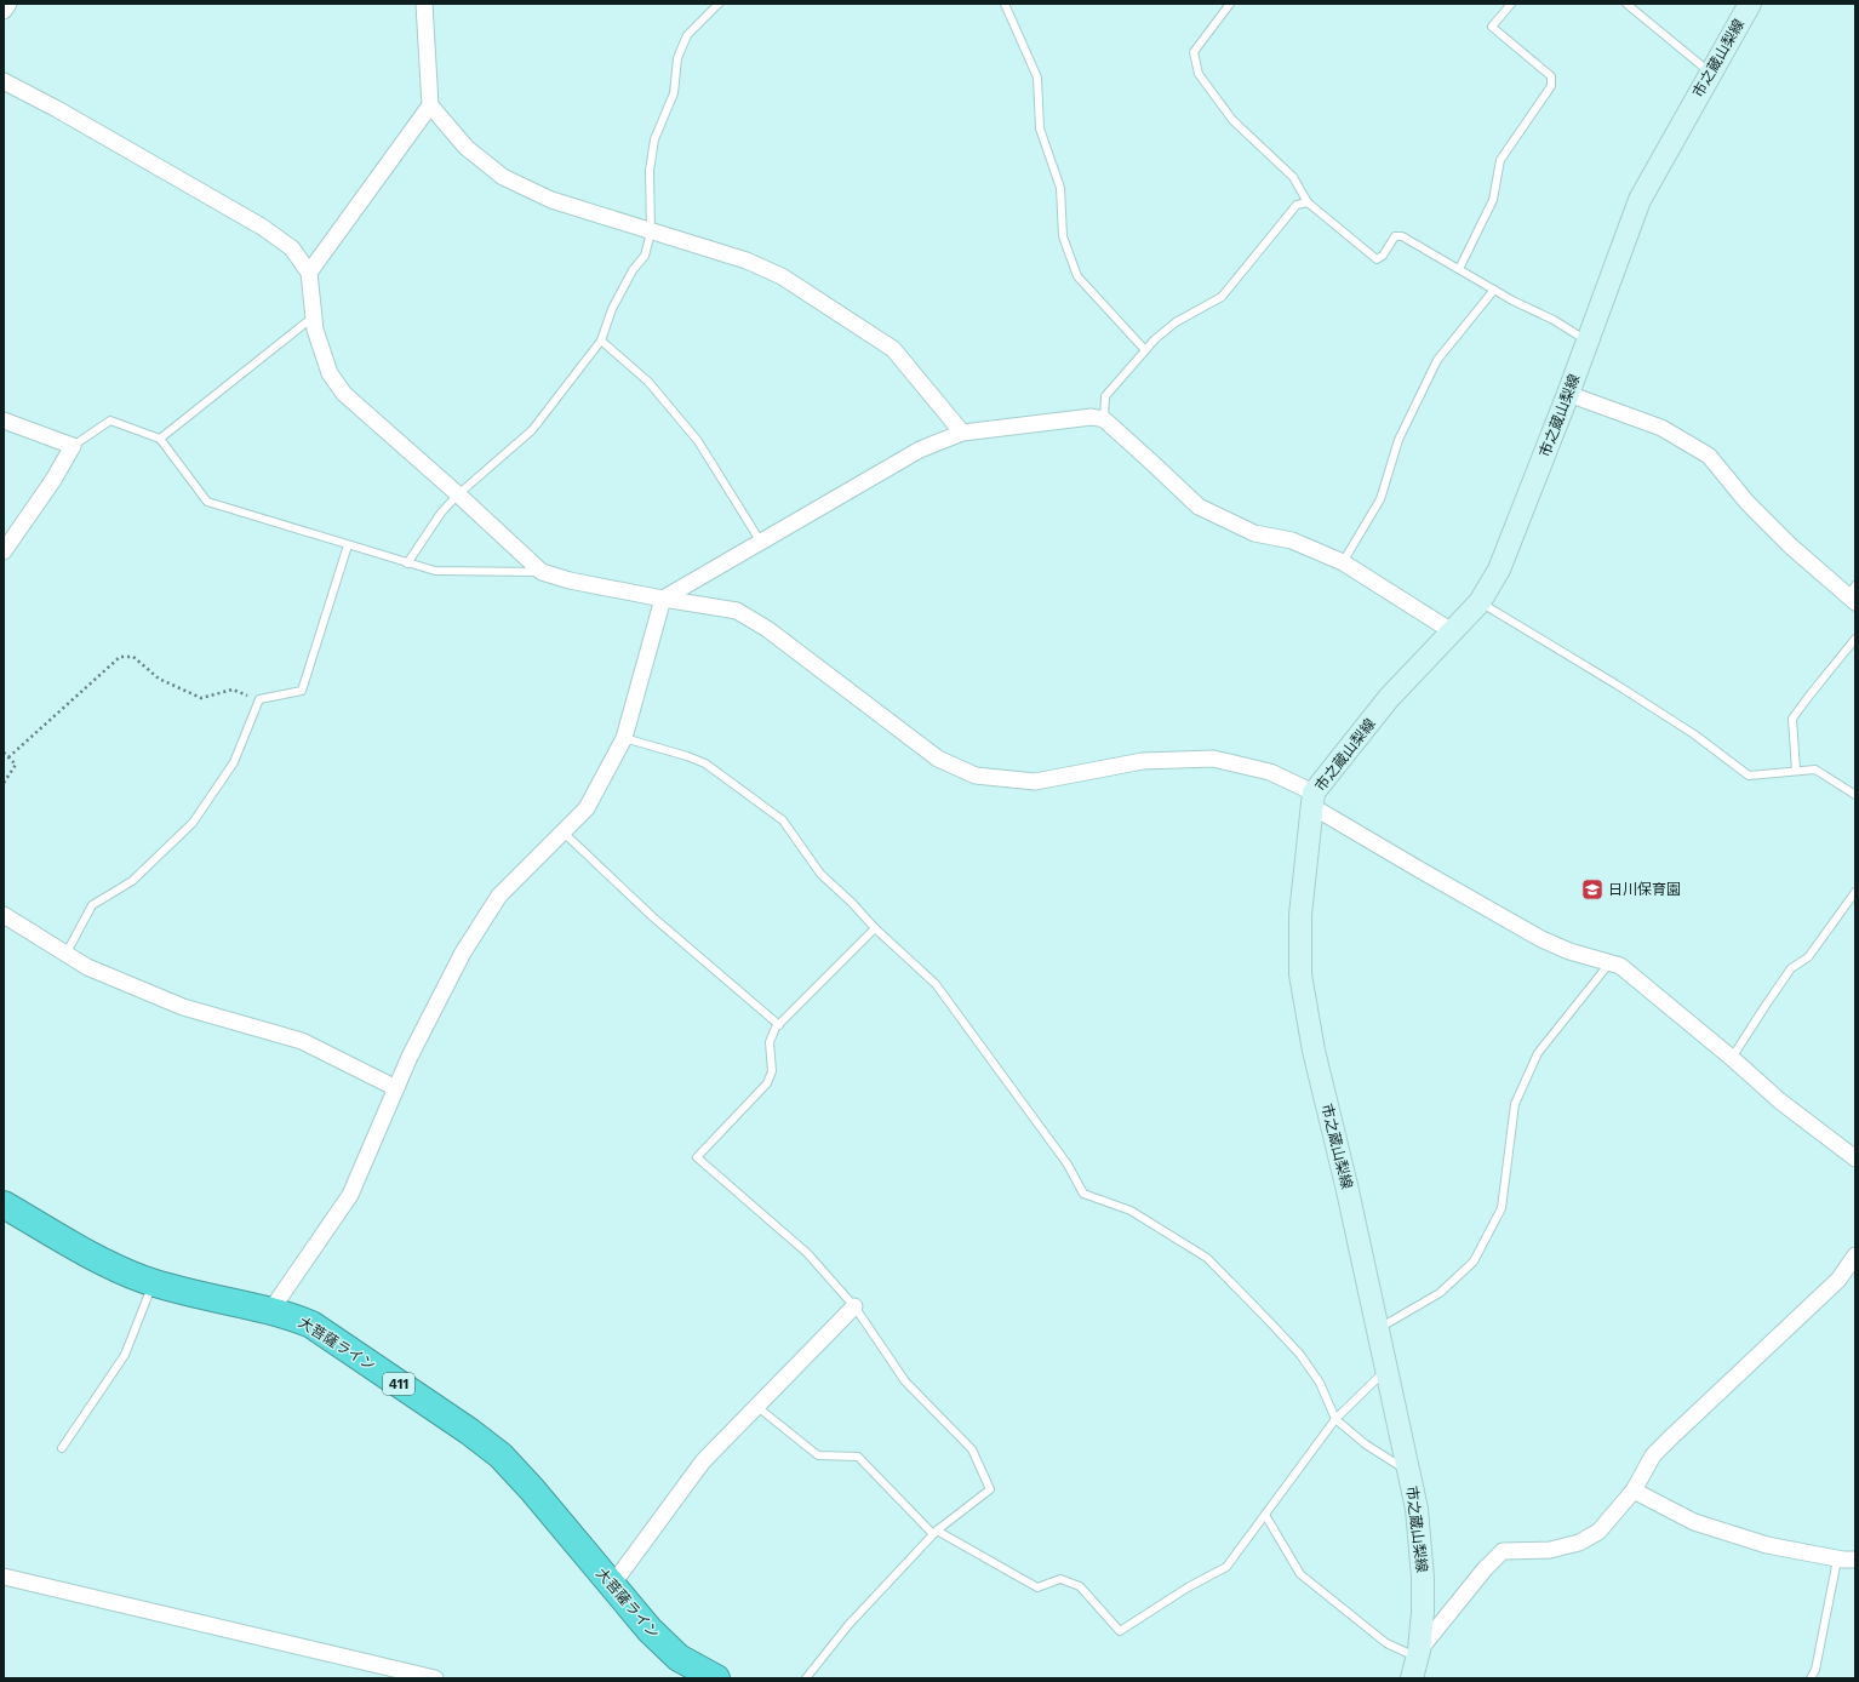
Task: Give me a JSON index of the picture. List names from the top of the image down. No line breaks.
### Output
{"streets":{"highway":["大菩薩ライン","411"],"main road":["市之蔵山梨線"]},"places":{"school or university":["日川保育園"]}}
